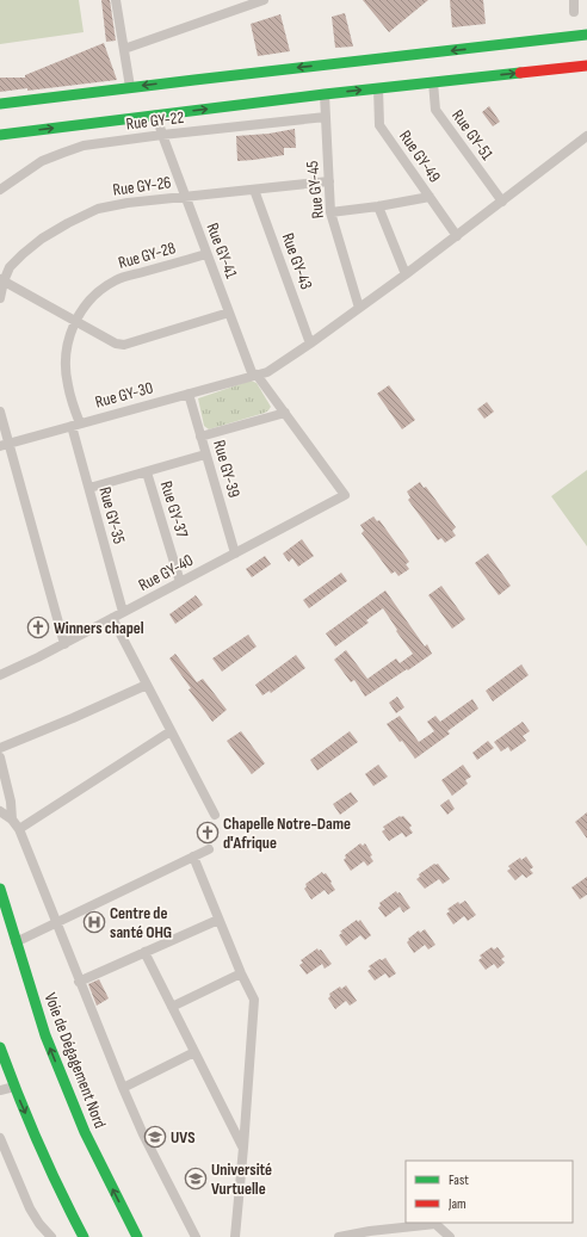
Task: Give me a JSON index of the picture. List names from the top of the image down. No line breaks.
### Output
{"streets":{"main road":["Voie de Dégagement Nord"],"street":["Rue GY-22","Rue GY-51","Rue GY-49","Rue GY-26","Rue GY-45","Rue GY-41","Rue GY-28","Rue GY-43","Rue GY-30","Rue GY-39","Rue GY-37","Rue GY-35","Rue GY-40"]},"crossings":[["Rue GY-22","Rue GY-45"],["Rue GY-22","Rue GY-41"],["Rue GY-51","Rue GY-30"],["Rue GY-49","Rue GY-30"],["Rue GY-26","Rue GY-45"],["Rue GY-26","Rue GY-41"],["Rue GY-26","Rue GY-43"],["Rue GY-45","Rue GY-30"],["Rue GY-41","Rue GY-28"],["Rue GY-41","Rue GY-30"],["Rue GY-41","Rue GY-40"],["Rue GY-28","Rue GY-30"],["Rue GY-28","Rue GY-35"],["Rue GY-43","Rue GY-30"],["Rue GY-30","Rue GY-39"],["Rue GY-30","Rue GY-35"],["Rue GY-39","Rue GY-40"],["Rue GY-37","Rue GY-40"],["Rue GY-35","Rue GY-40"]],"places":{"church":["Winners chapel","Chapelle Notre-Dame d'Afrique"],"hospital":["Centre de santé OHG"],"school or university":["UVS","Université Vurtuelle"]},"legend":["Fast","Jam"]}
